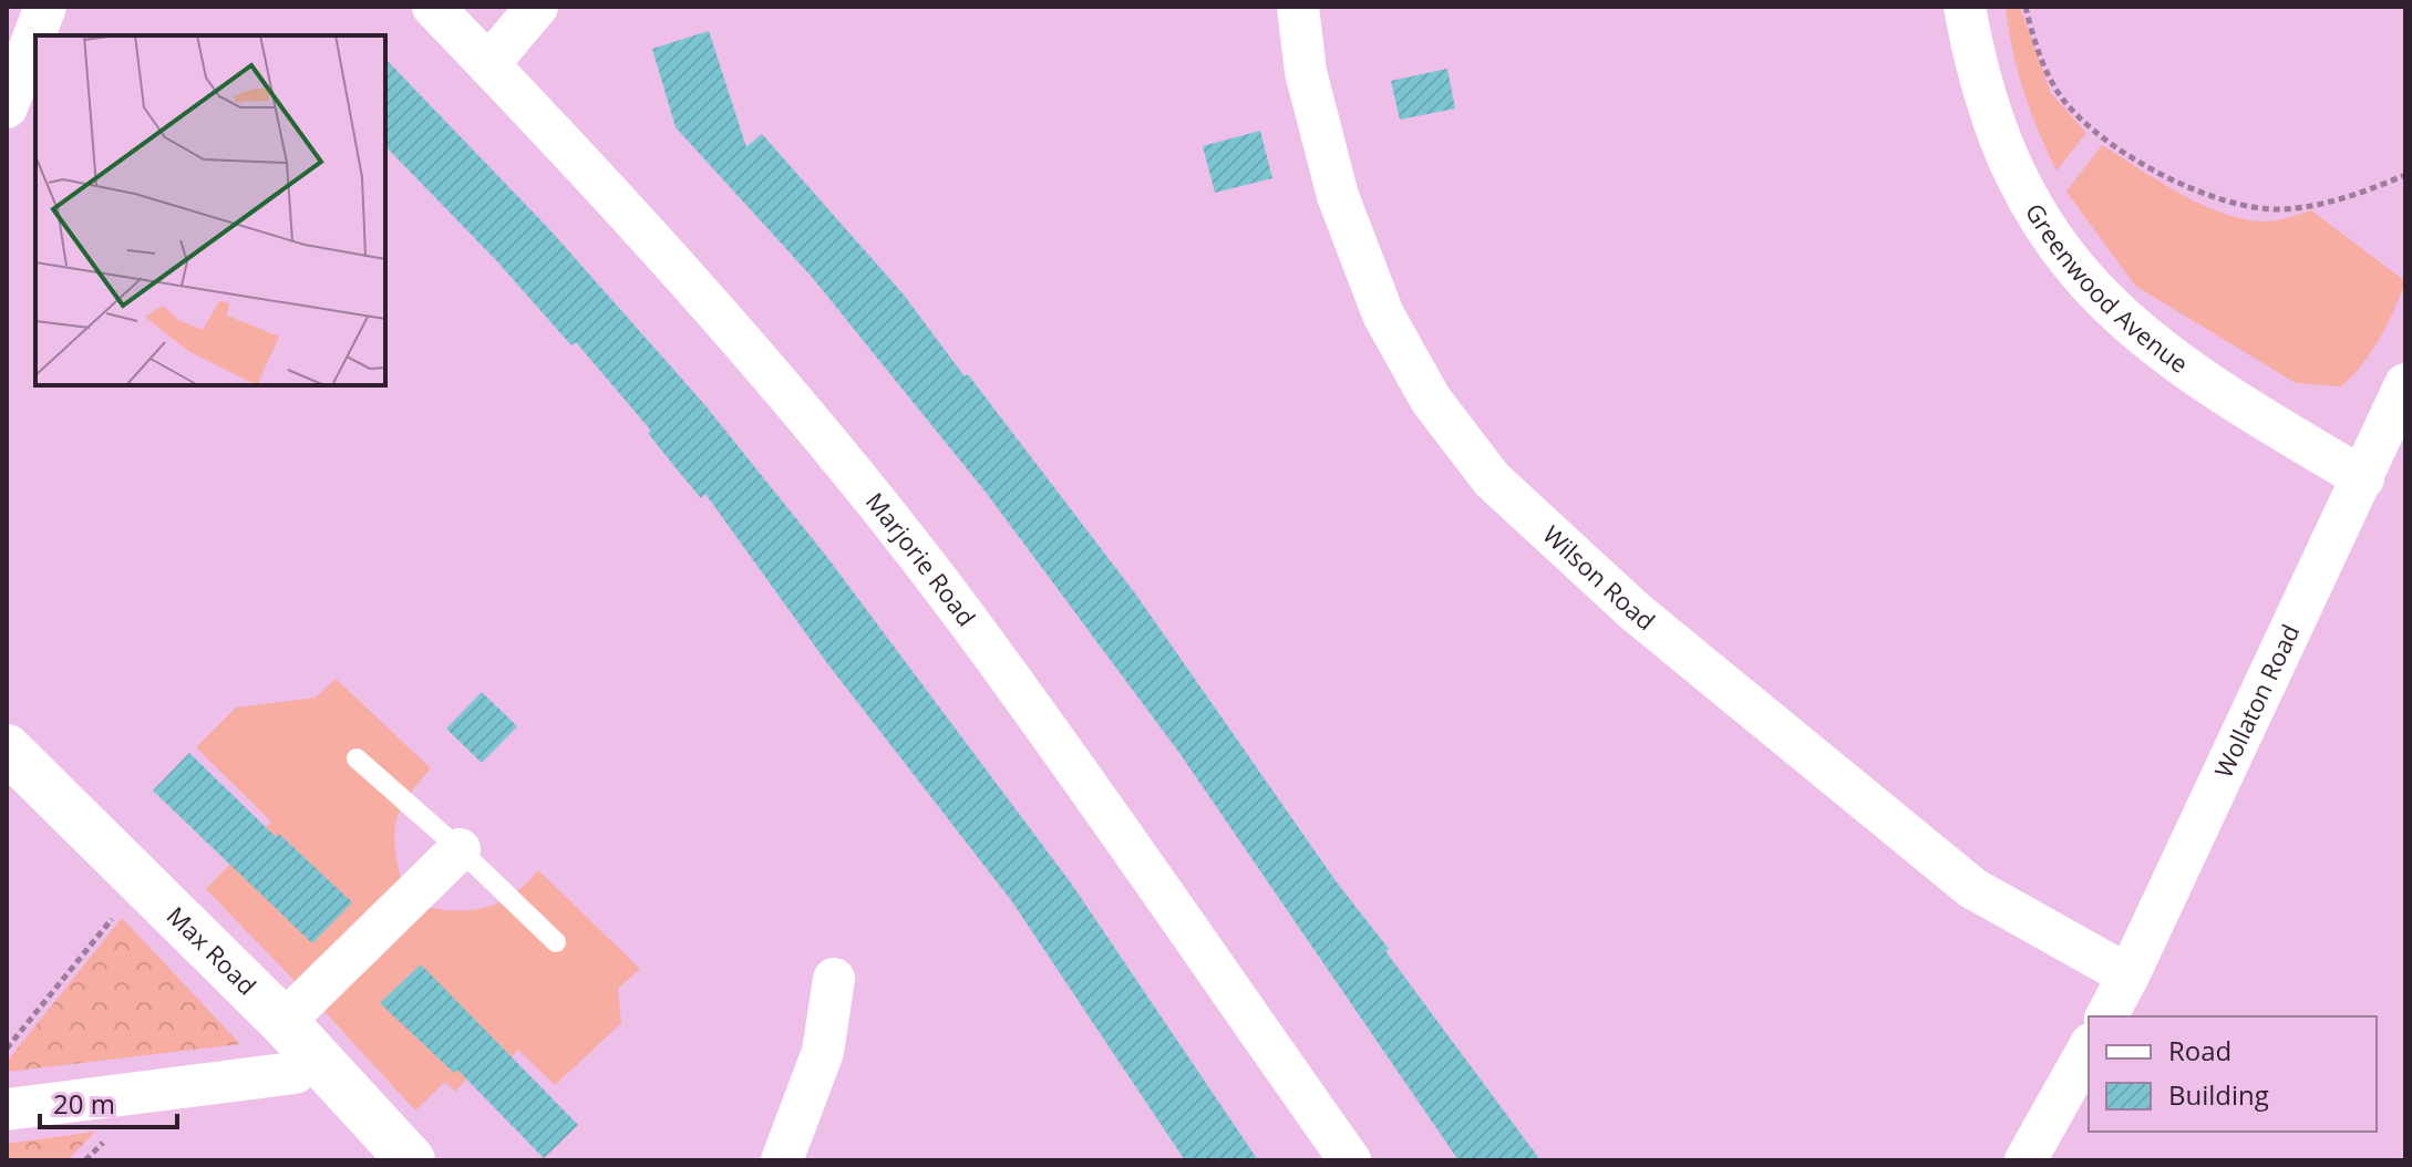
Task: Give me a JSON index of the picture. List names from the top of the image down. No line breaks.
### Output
{"streets":{"street":["Greenwood Avenue","Marjorie Road","Wilson Road","Wollaton Road","Max Road"]},"crossings":[["Greenwood Avenue","Wollaton Road"],["Wilson Road","Wollaton Road"]],"legend":["Road","Building"],"scale_bar":"20 m"}
